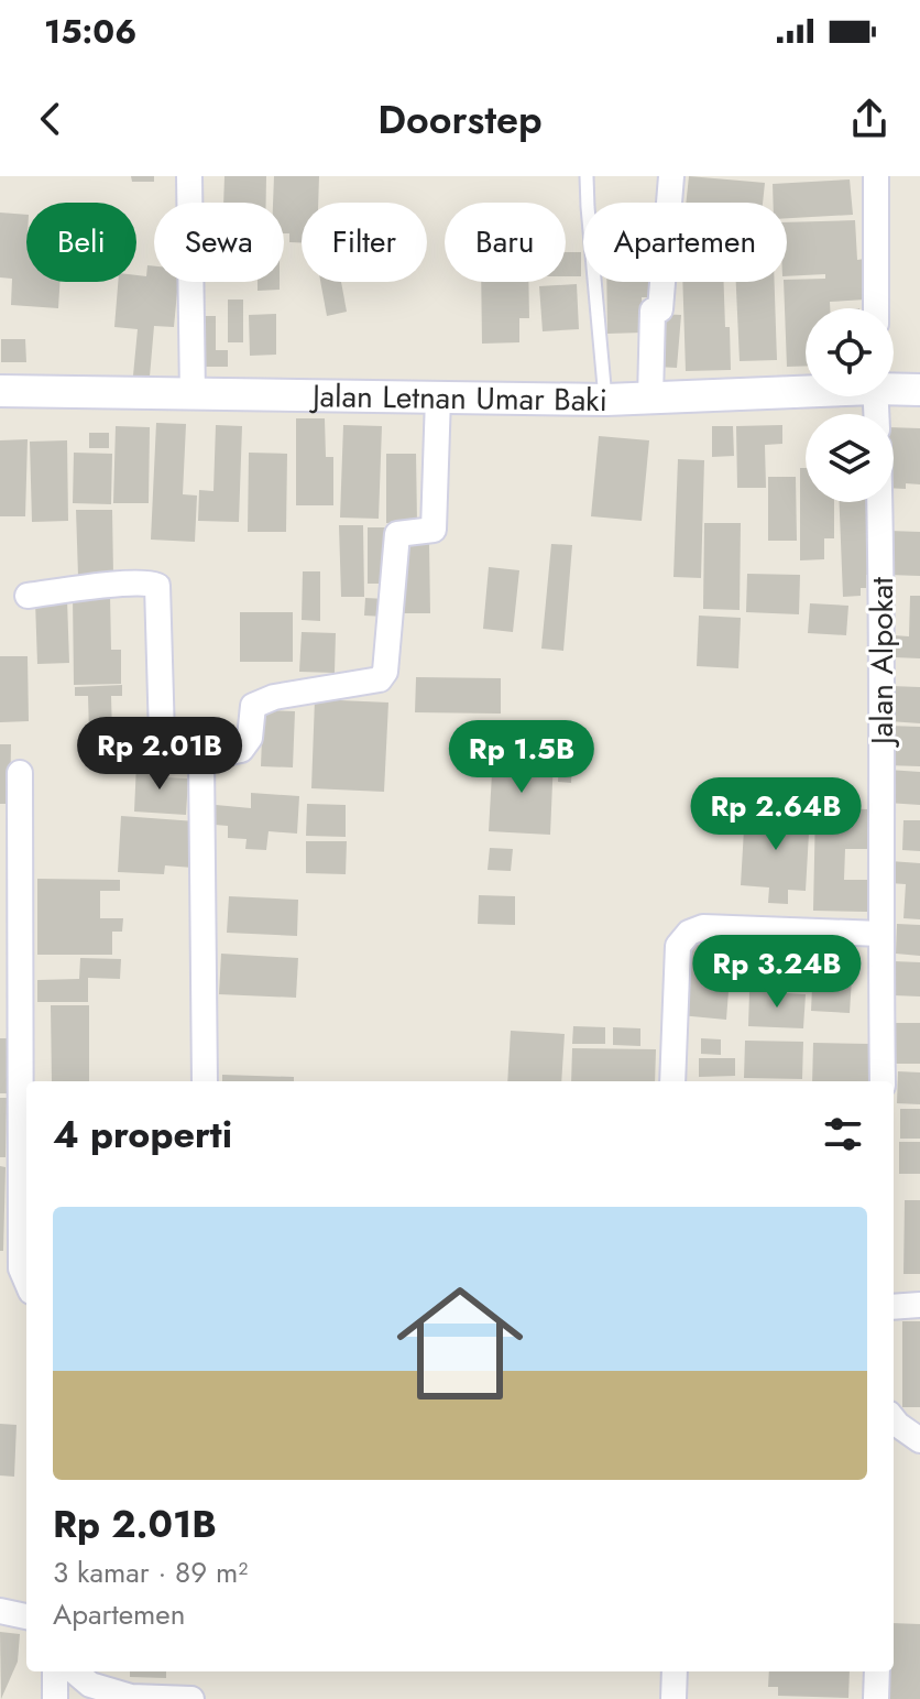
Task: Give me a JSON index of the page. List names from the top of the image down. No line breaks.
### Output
{"streets":{"street":["Jalan Letnan Umar Baki","Jalan Alpokat"]},"page":{"status":"15:06","header":"Doorstep","chip":["Beli","Sewa","Filter","Baru","Apartemen"],"price":["Rp 2.01B","Rp 1.5B","Rp 2.64B","Rp 3.24B"],"heading":"4 properti","list":[{"name":"Rp 2.01B","note":"3 kamar · 89 m² · Apartemen"}]}}
